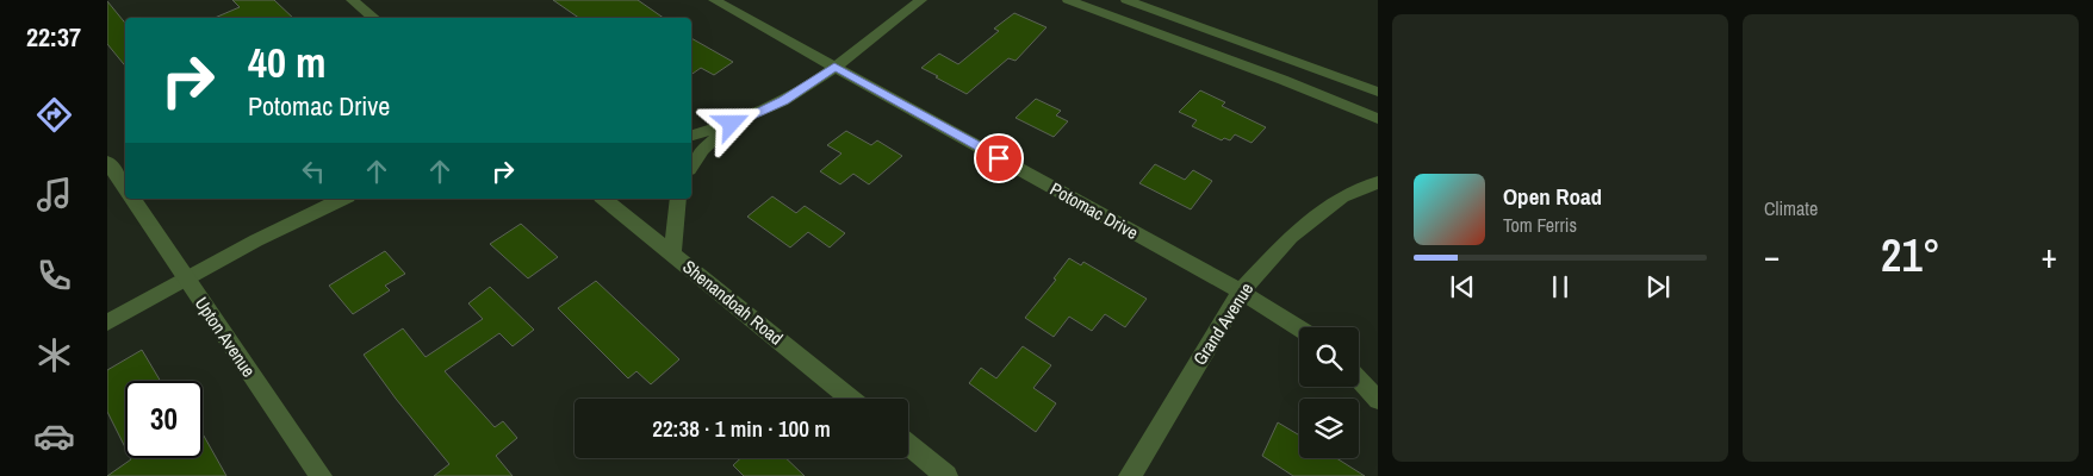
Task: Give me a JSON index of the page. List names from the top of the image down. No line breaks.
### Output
{"streets":{"street":["Potomac Drive","Shenandoah Road","Grand Avenue","Upton Avenue"]},"crossings":[["Potomac Drive","Grand Avenue"]],"page":{"tabs":"22:37","tile":"Climate","turn":["40 m","Potomac Drive"],"song":["Open Road","Tom Ferris"],"heat":["−","21°","+"],"limit":"30","trip":"22:38 · 1 min · 100 m"}}
